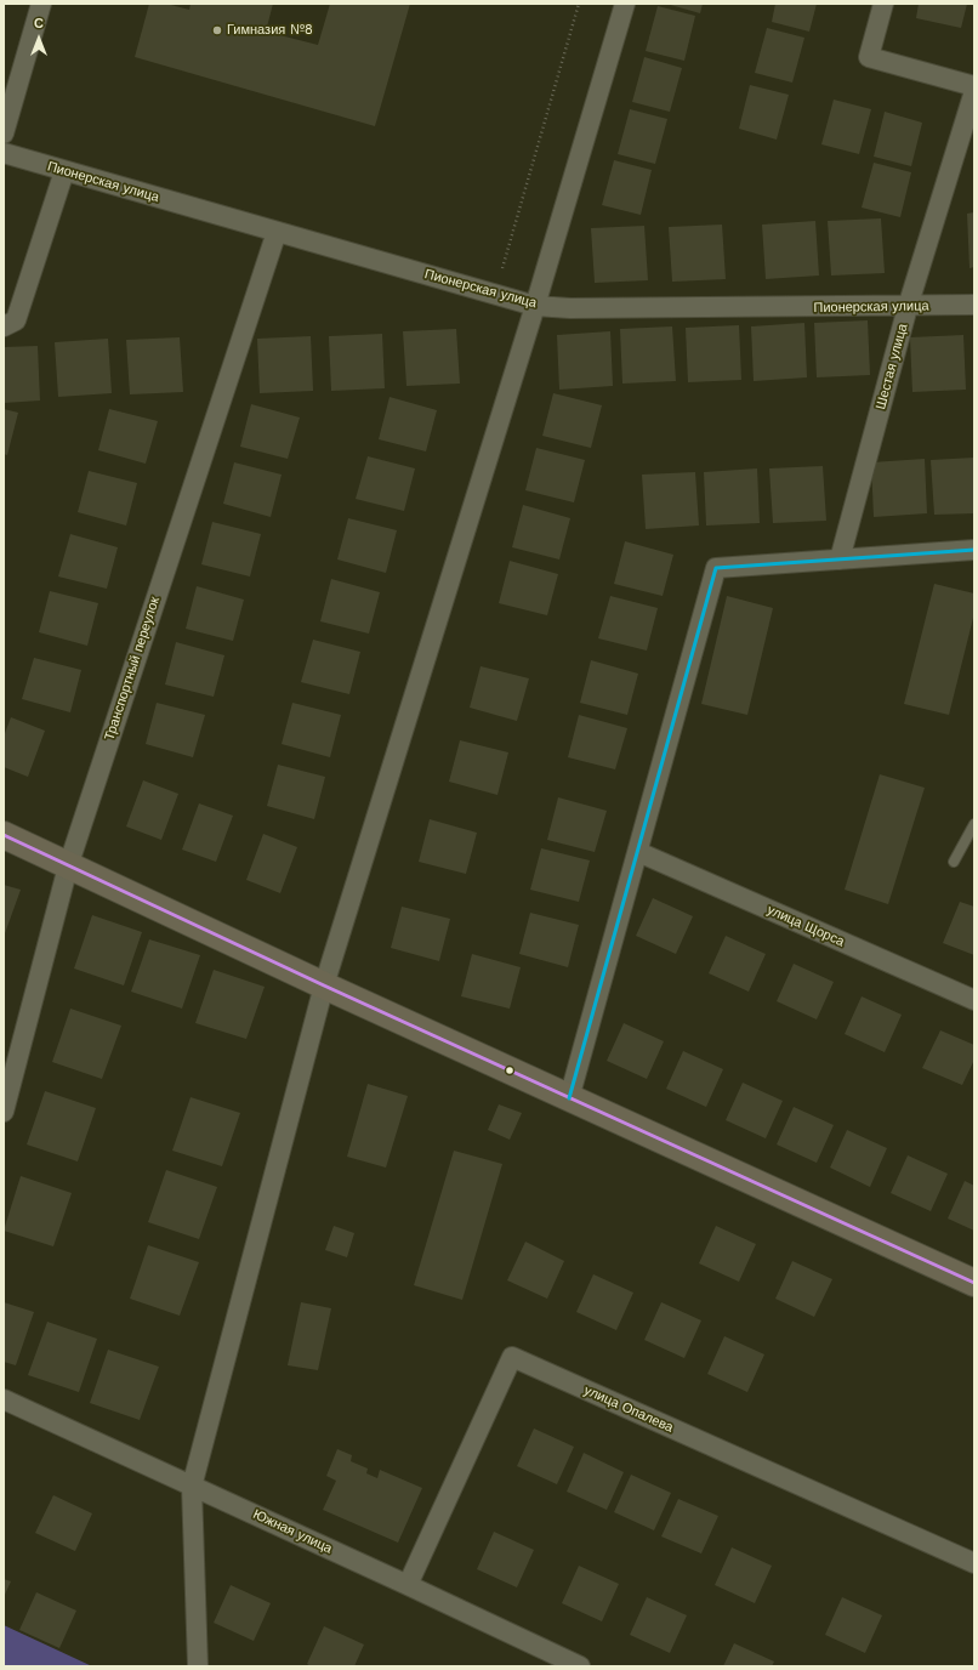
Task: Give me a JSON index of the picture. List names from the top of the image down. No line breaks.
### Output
{"streets":{"street":["Пионерская улица","Шестая улица","Транспортный переулок","улица Щорса","улица Опалева","Южная улица"]},"crossings":[["Пионерская улица","Шестая улица"],["Пионерская улица","Транспортный переулок"],["улица Опалева","Южная улица"]],"places":["Гимназия №8"],"north":"top"}
